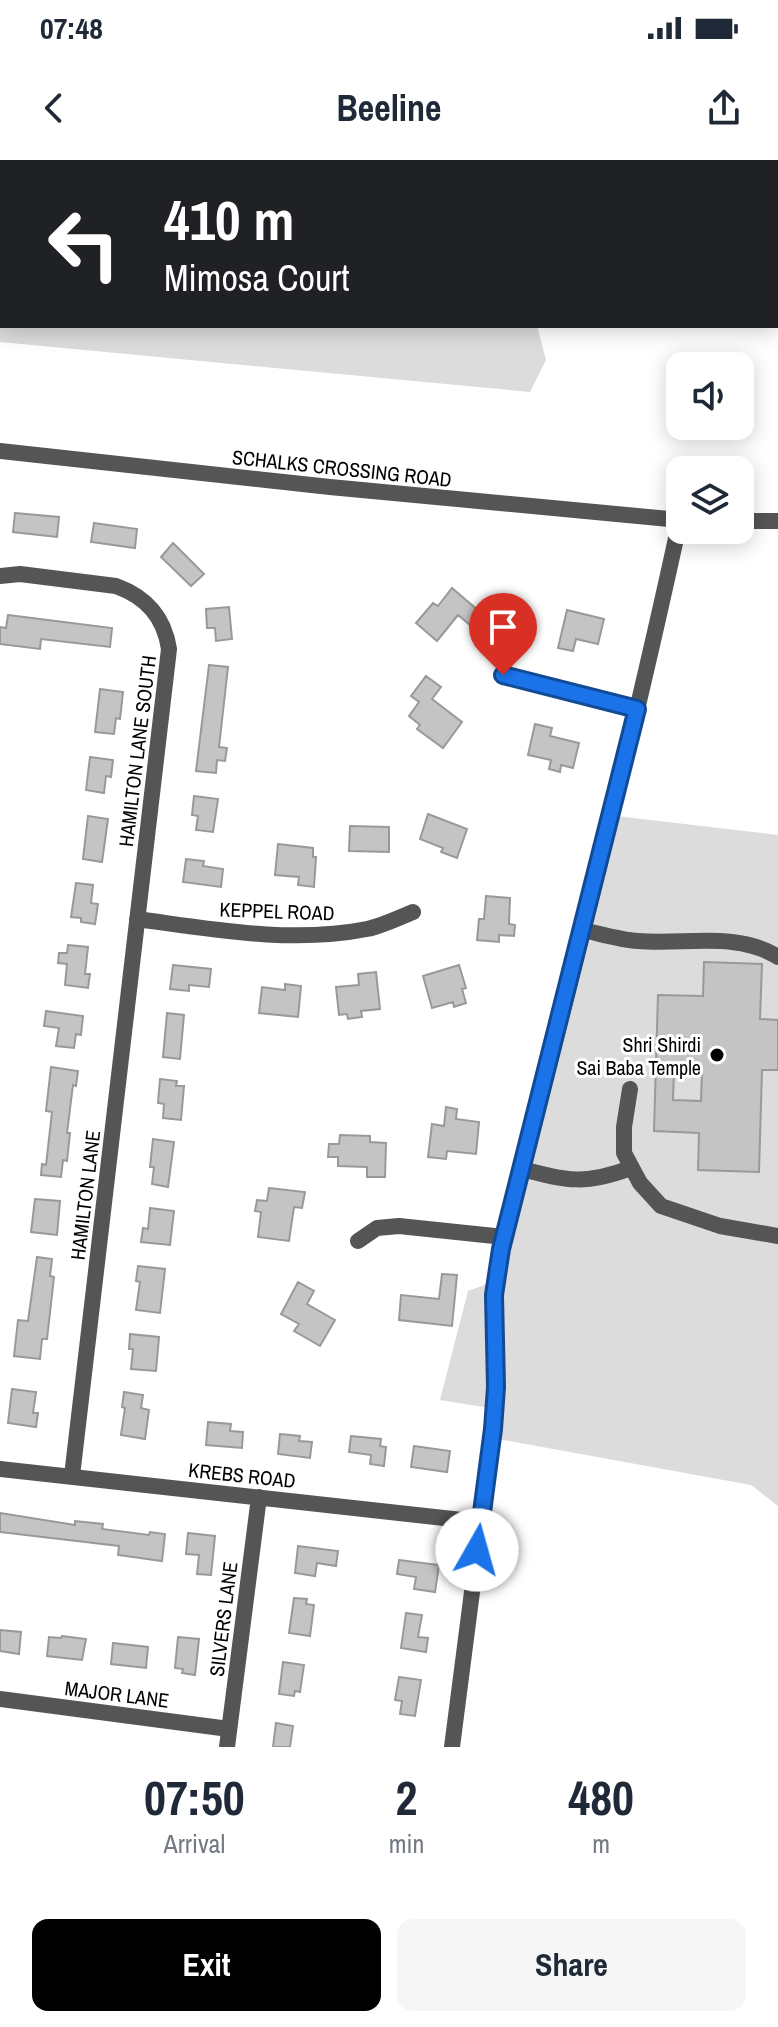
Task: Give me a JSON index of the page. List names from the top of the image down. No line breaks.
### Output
{"streets":{"street":["SCHALKS CROSSING ROAD","HAMILTON LANE SOUTH","KEPPEL ROAD","HAMILTON LANE","KREBS ROAD","SILVERS LANE","MAJOR LANE"]},"crossings":[["HAMILTON LANE SOUTH","KEPPEL ROAD"],["HAMILTON LANE SOUTH","HAMILTON LANE"],["KEPPEL ROAD","HAMILTON LANE"],["HAMILTON LANE","KREBS ROAD"],["KREBS ROAD","SILVERS LANE"],["SILVERS LANE","MAJOR LANE"]],"places":["Shri Shirdi Sai Baba Temple"],"page":{"status":"07:48","header":"Beeline","turn":["410 m","Mimosa Court"],"eta":["07:50","Arrival","2","min","480","m"],"buttons":["Exit","Share"]}}
